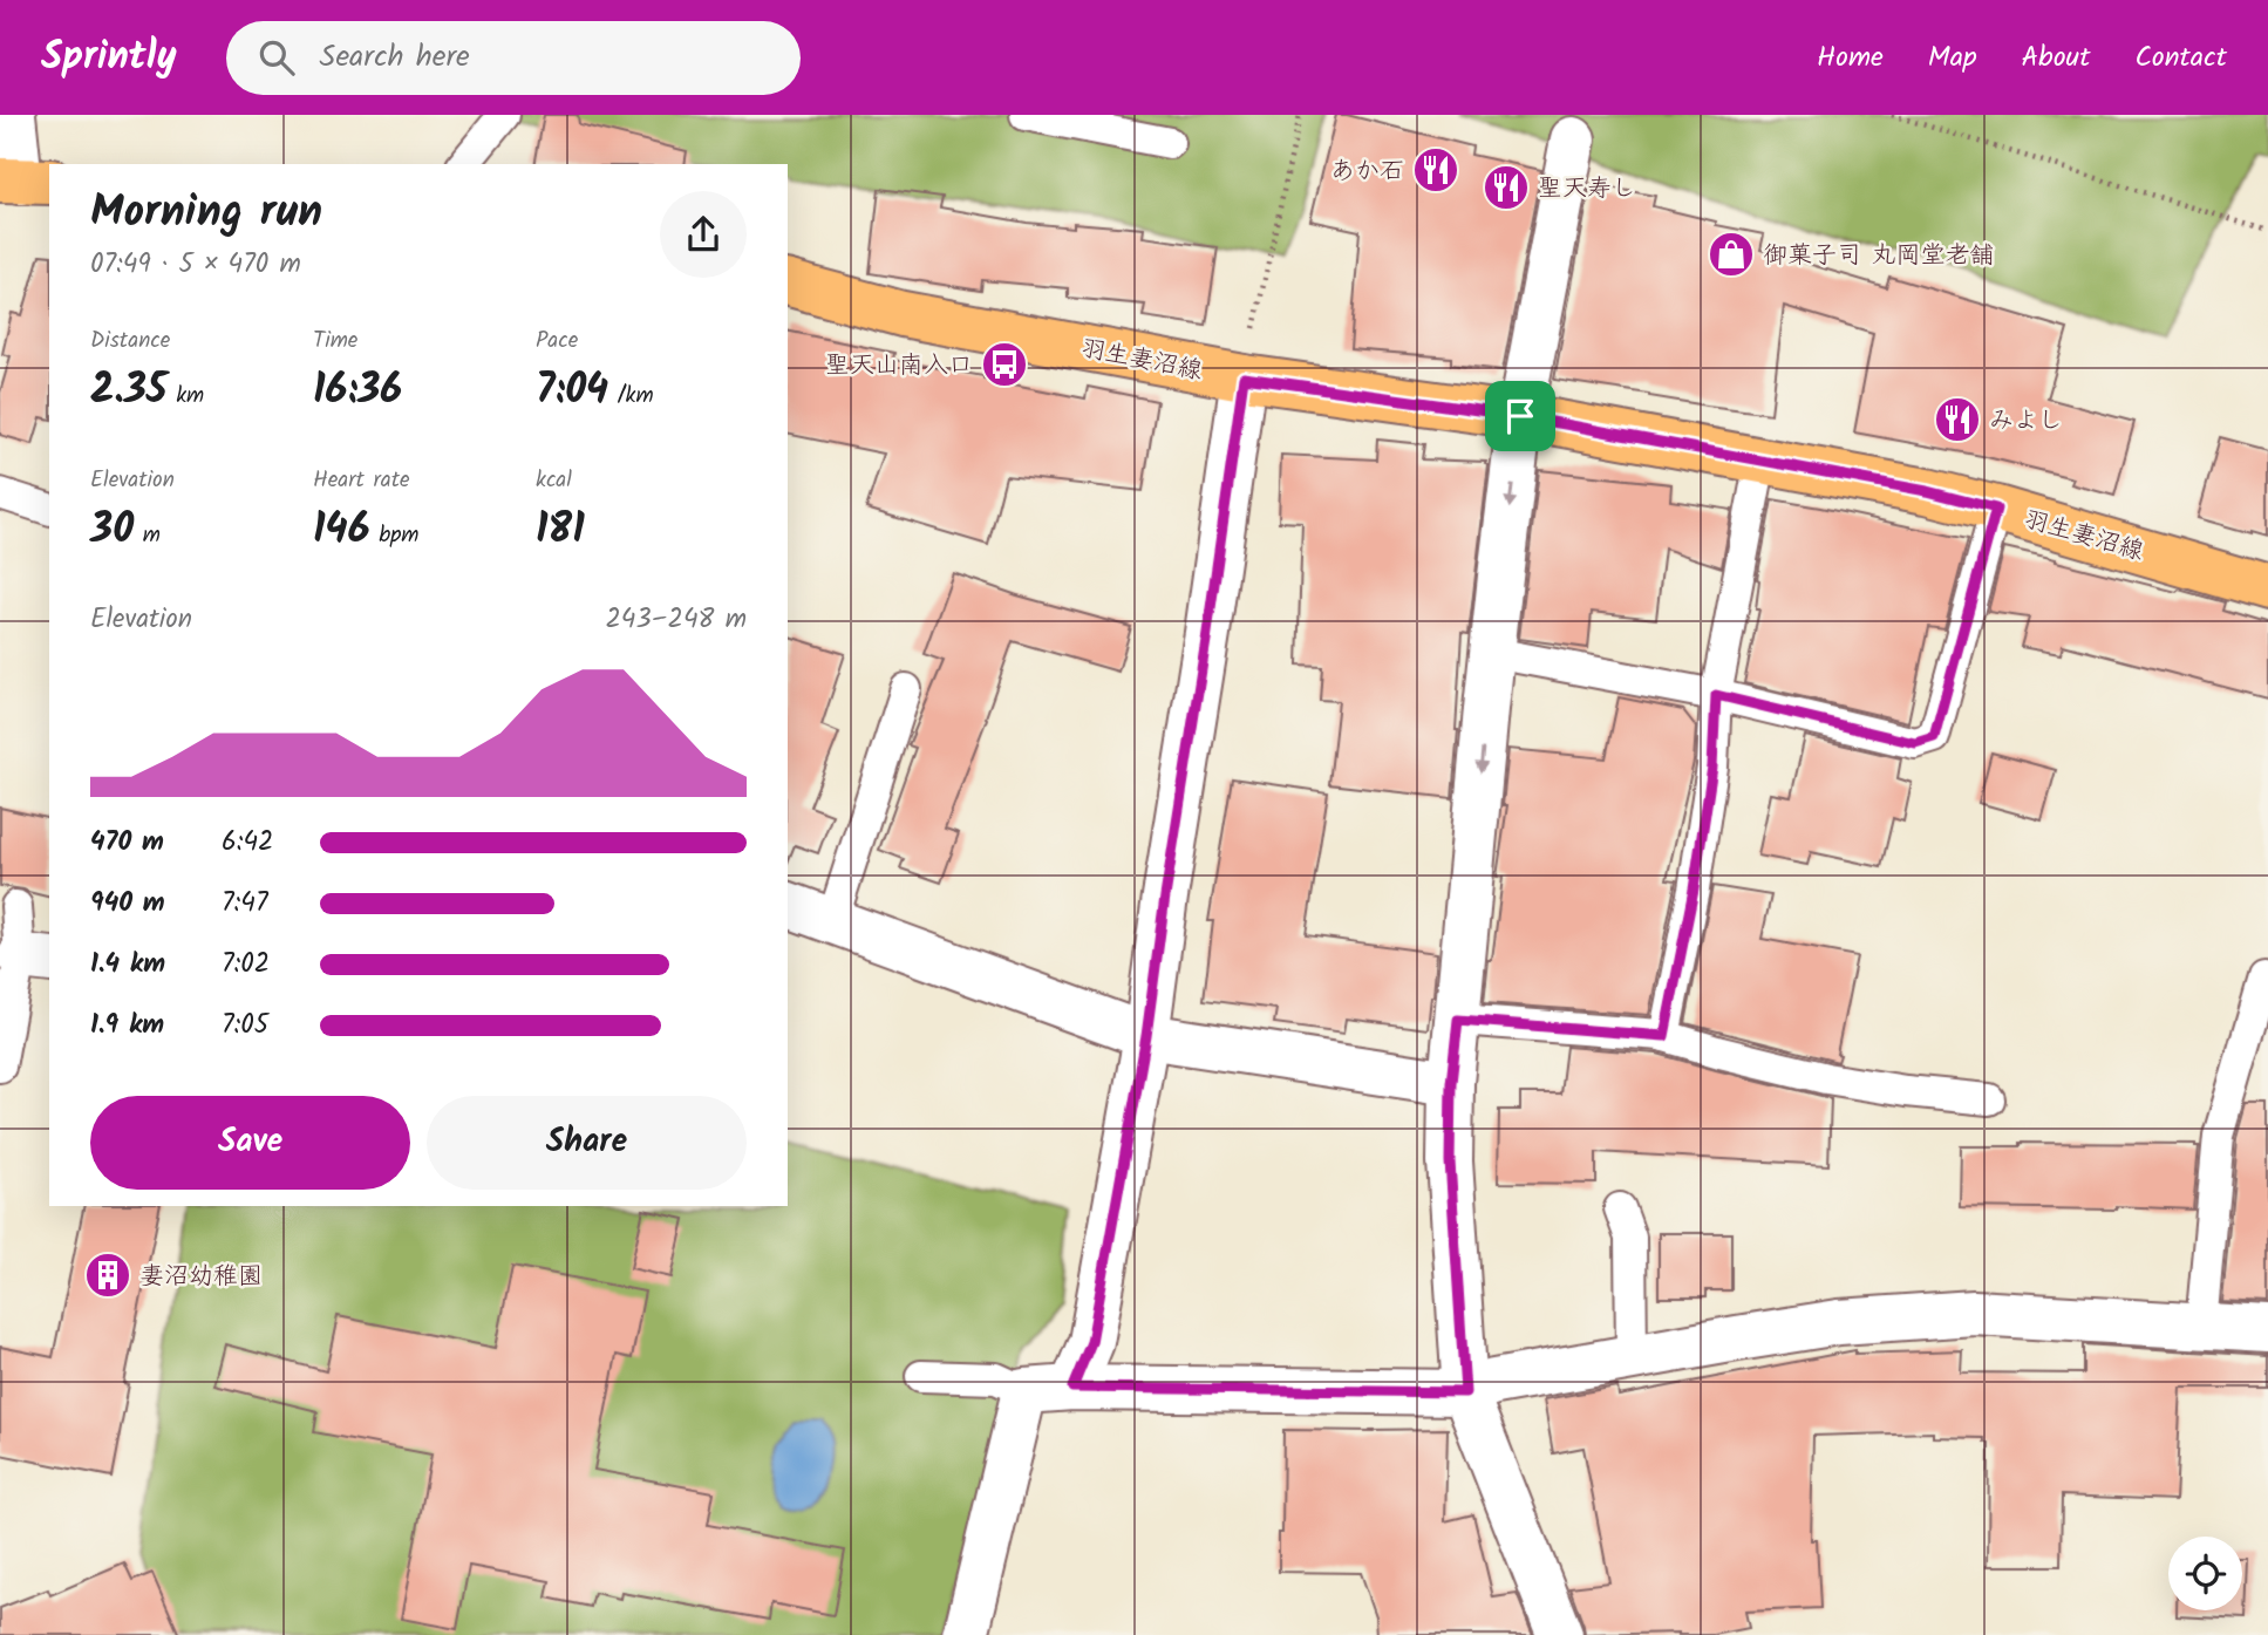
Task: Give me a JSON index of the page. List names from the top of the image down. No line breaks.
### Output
{"streets":{"main road":["羽生妻沼線"]},"places":{"restaurant":["あか石","聖天寿し","みよし"],"shop":["御菓子司 丸岡堂老舗"],"bus stop":["聖天山南入口"],"building":["妻沼幼稚園"]},"page":{"header":"Sprintly","search":"Search here","nav":["Home","Map","About","Contact"],"heading":["Morning run","07:49 · 5 × 470 m"],"stats":[["Distance","2.35 km"],["Time","16:36"],["Pace","7:04 /km"],["Elevation","30 m"],["Heart rate","146 bpm"],["kcal","181"]],"chart":["Elevation","243–248 m"],"list":[{"name":"470 m","note":"6:42"},{"name":"940 m","note":"7:47"},{"name":"1.4 km","note":"7:02"},{"name":"1.9 km","note":"7:05"}],"buttons":["Save","Share"]}}
